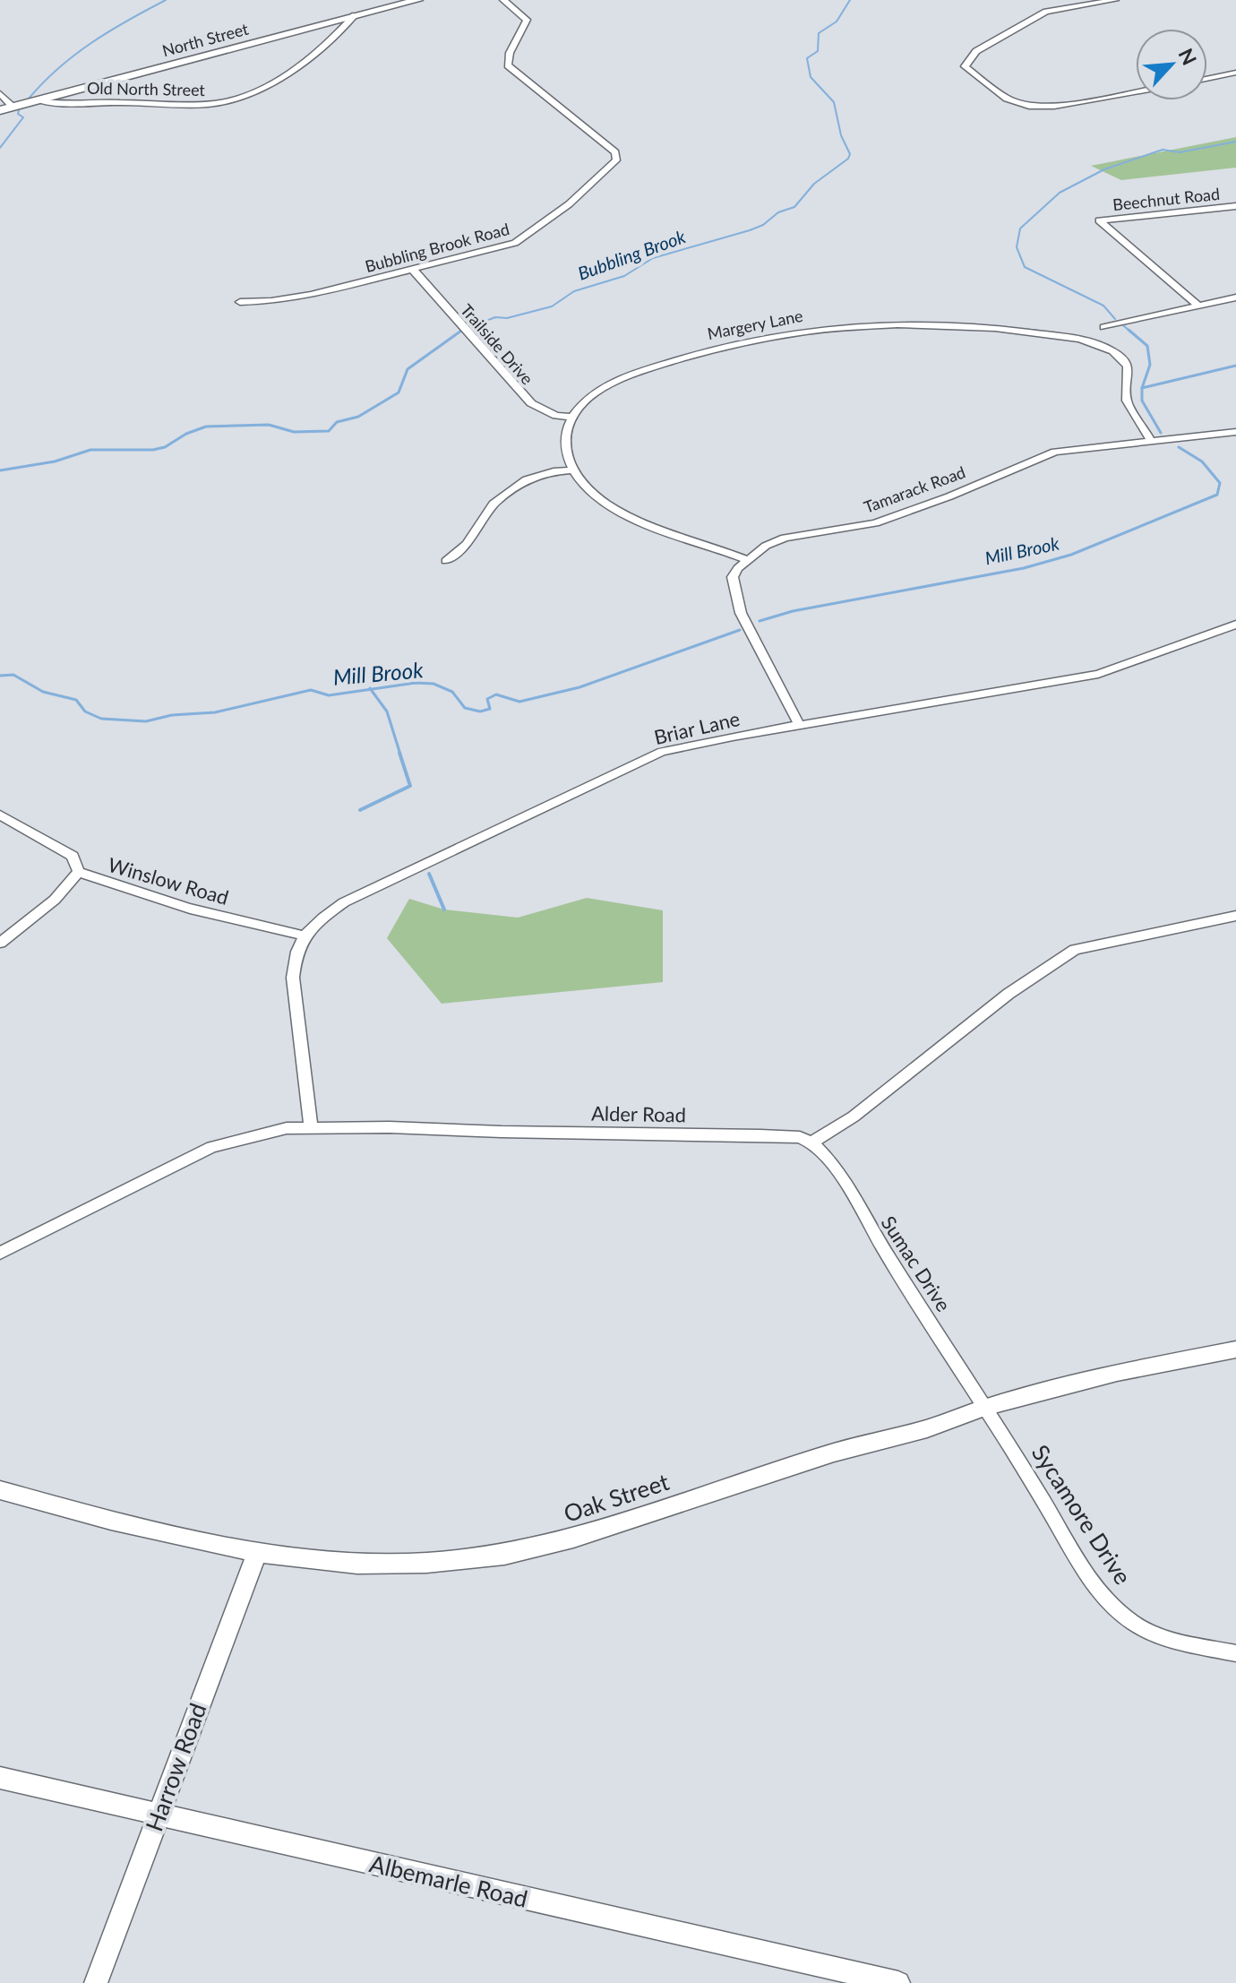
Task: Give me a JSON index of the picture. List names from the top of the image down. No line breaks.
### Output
{"streets":{"main road":["North Street"],"street":["Old North Street","Beechnut Road","Bubbling Brook Road","Margery Lane","Trailside Drive","Tamarack Road","Briar Lane","Winslow Road","Alder Road","Sumac Drive","Oak Street","Sycamore Drive","Harrow Road","Albemarle Road"]},"crossings":[["North Street","Old North Street"],["Bubbling Brook Road","Trailside Drive"],["Margery Lane","Trailside Drive"],["Margery Lane","Tamarack Road"],["Briar Lane","Winslow Road"],["Alder Road","Sumac Drive"],["Sumac Drive","Oak Street"],["Sumac Drive","Sycamore Drive"],["Oak Street","Sycamore Drive"],["Oak Street","Harrow Road"],["Harrow Road","Albemarle Road"]],"water":["Bubbling Brook","Mill Brook"],"north":"top right"}
